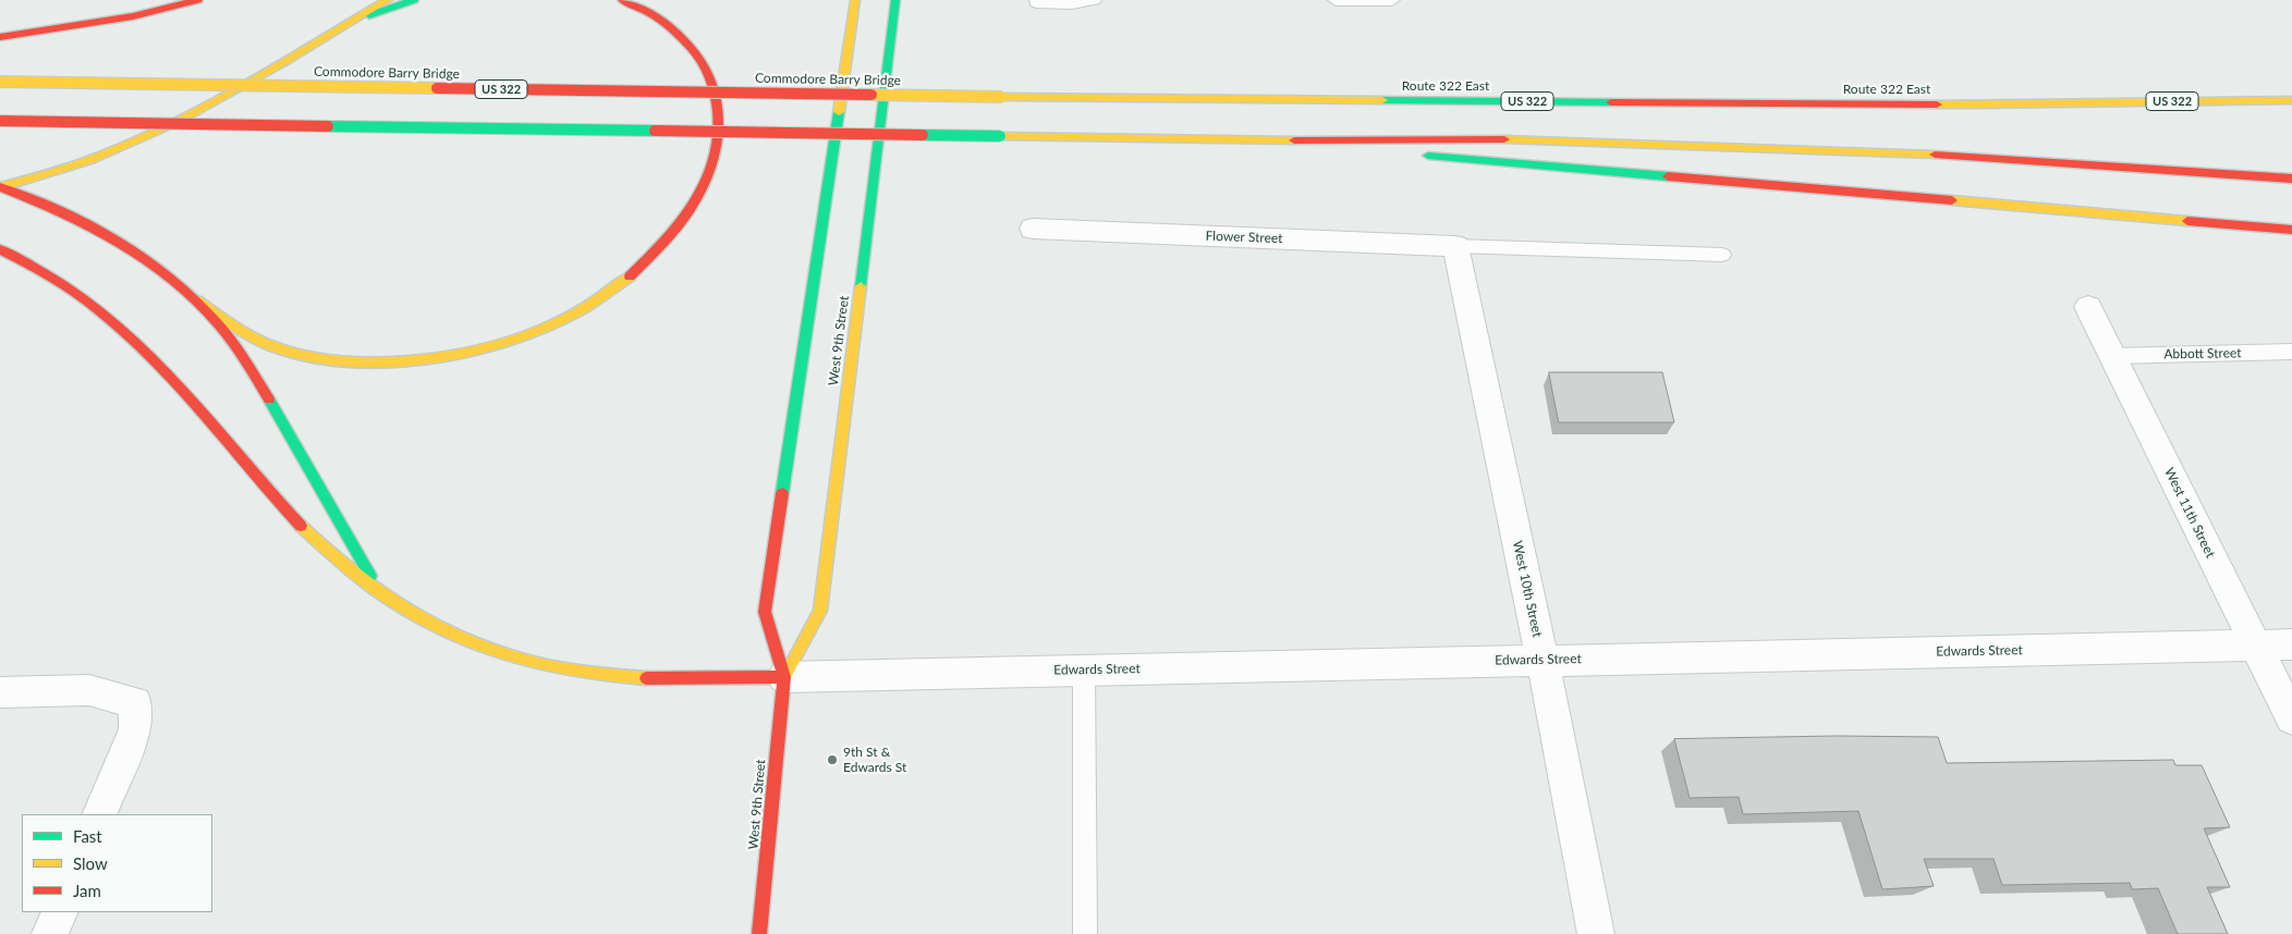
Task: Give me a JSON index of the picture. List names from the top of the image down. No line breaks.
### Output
{"streets":{"main road":["Commodore Barry Bridge","Route 322 East","US 322","West 9th Street"],"street":["Flower Street","West 11th Street","West 10th Street","Edwards Street"],"lane":["Abbott Street"]},"crossings":[["Commodore Barry Bridge","Route 322 East"],["Route 322 East","US 322"],["Flower Street","West 10th Street"],["West 9th Street","Edwards Street"],["Abbott Street","West 11th Street"],["West 11th Street","Edwards Street"],["West 10th Street","Edwards Street"]],"places":["9th St & Edwards St"],"legend":["Fast","Slow","Jam"]}
